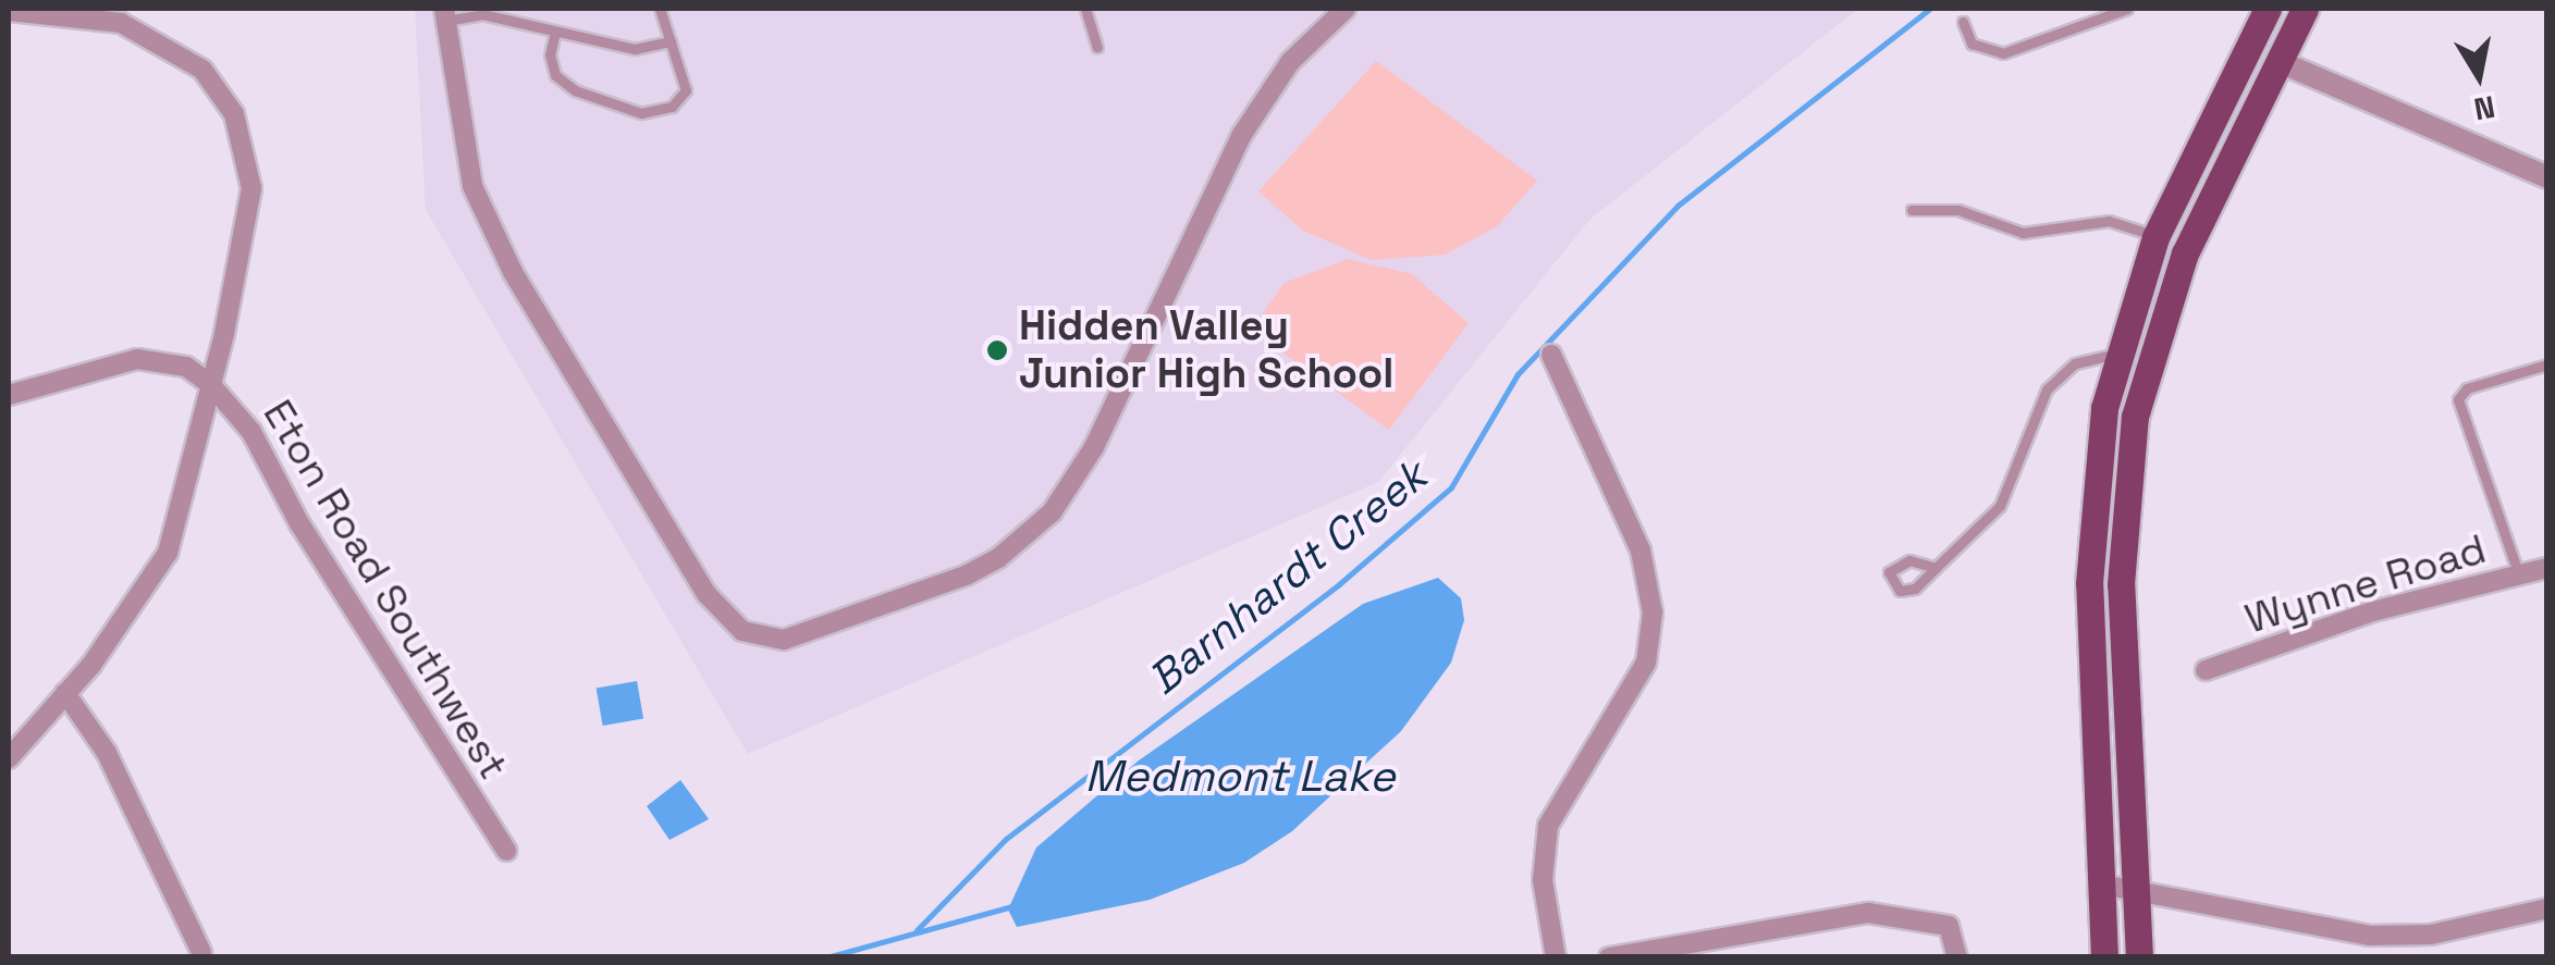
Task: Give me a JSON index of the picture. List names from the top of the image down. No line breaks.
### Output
{"streets":{"street":["Wynne Road","Eton Road Southwest"]},"water":["Barnhardt Creek","Medmont Lake"],"places":["Hidden Valley Junior High School"],"north":"bottom"}
